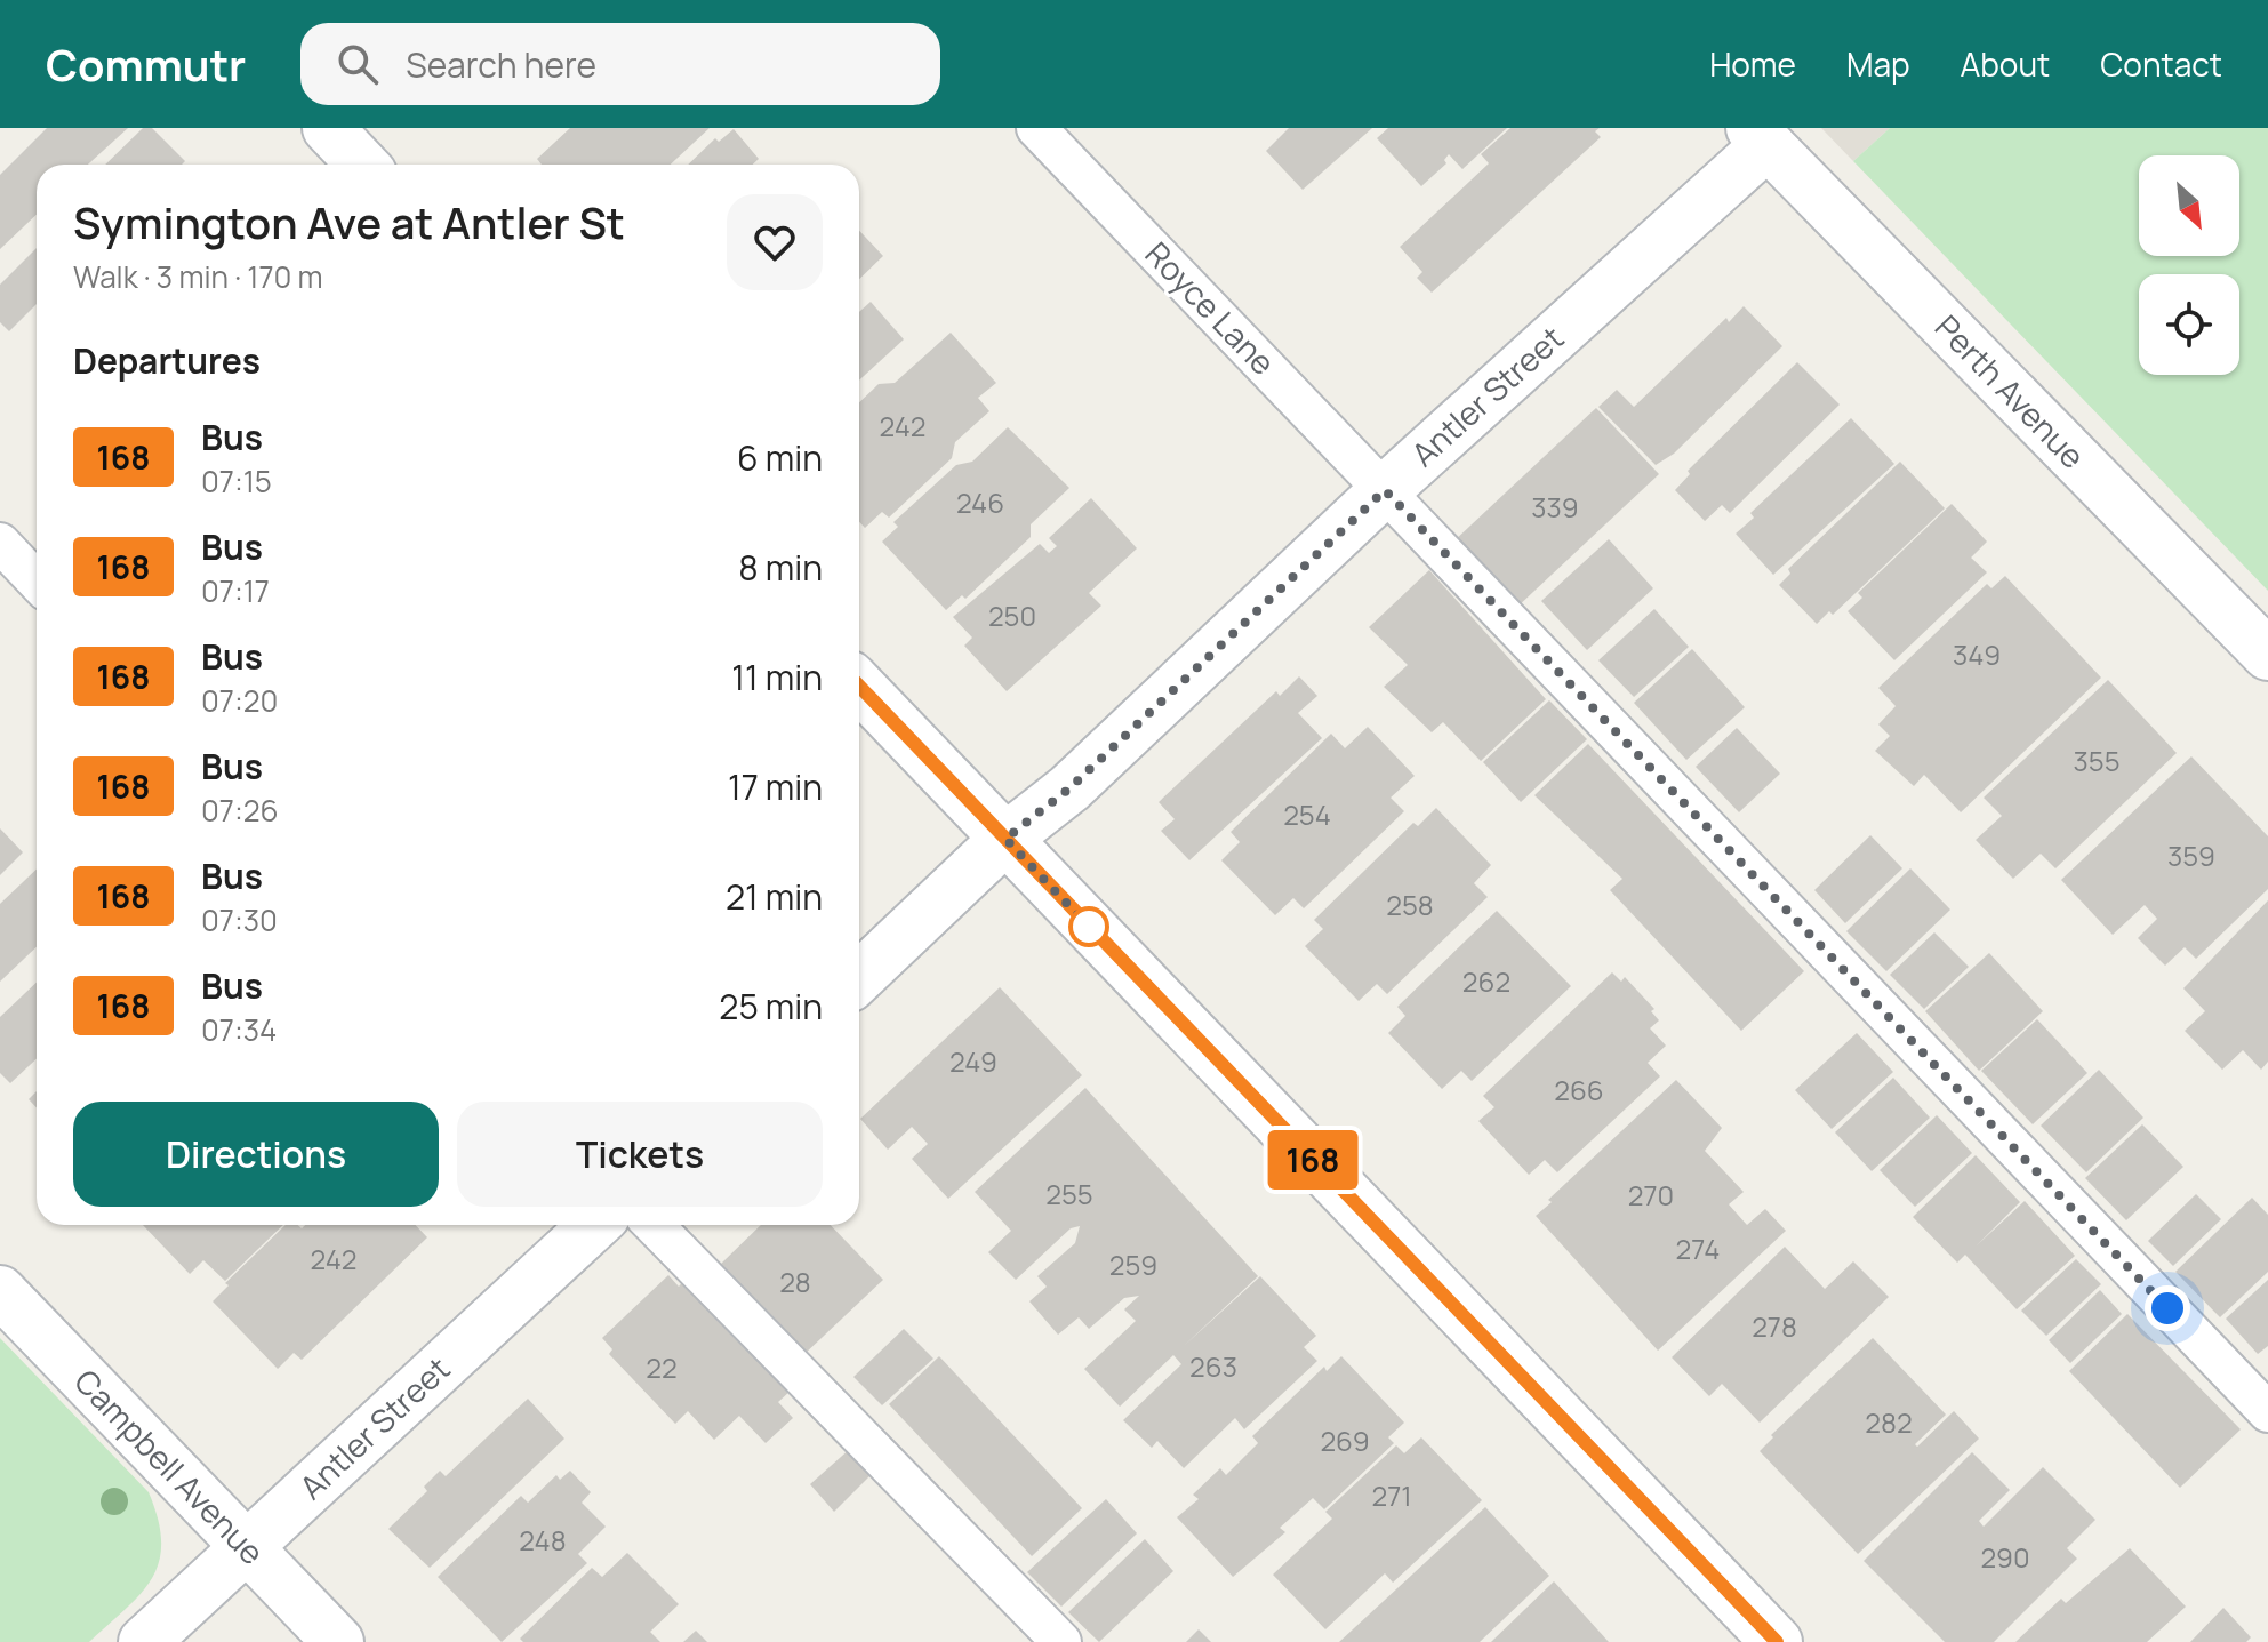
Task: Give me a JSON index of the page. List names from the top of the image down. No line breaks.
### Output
{"streets":{"street":["Perth Avenue","Antler Street","Campbell Avenue"],"lane":["Royce Lane"]},"crossings":[["Royce Lane","Antler Street"],["Perth Avenue","Antler Street"],["Antler Street","Campbell Avenue"]],"lines":["bus line 168"],"house_numbers":["242","246","339","250","349","355","254","359","258","262","249","266","255","270","274","242","259","28","278","263","22","282","269","271","248","290"],"north":"bottom right","page":{"header":"Commutr","search":"Search here","nav":["Home","Map","About","Contact"],"on_map":"168","heading":[["Symington Ave at Antler St","Walk · 3 min · 170 m"],"Departures"],"list":[{"mark":"168","name":"Bus","note":"07:15","value":"6 min"},{"mark":"168","name":"Bus","note":"07:17","value":"8 min"},{"mark":"168","name":"Bus","note":"07:20","value":"11 min"},{"mark":"168","name":"Bus","note":"07:26","value":"17 min"},{"mark":"168","name":"Bus","note":"07:30","value":"21 min"},{"mark":"168","name":"Bus","note":"07:34","value":"25 min"}],"buttons":["Directions","Tickets"]}}
